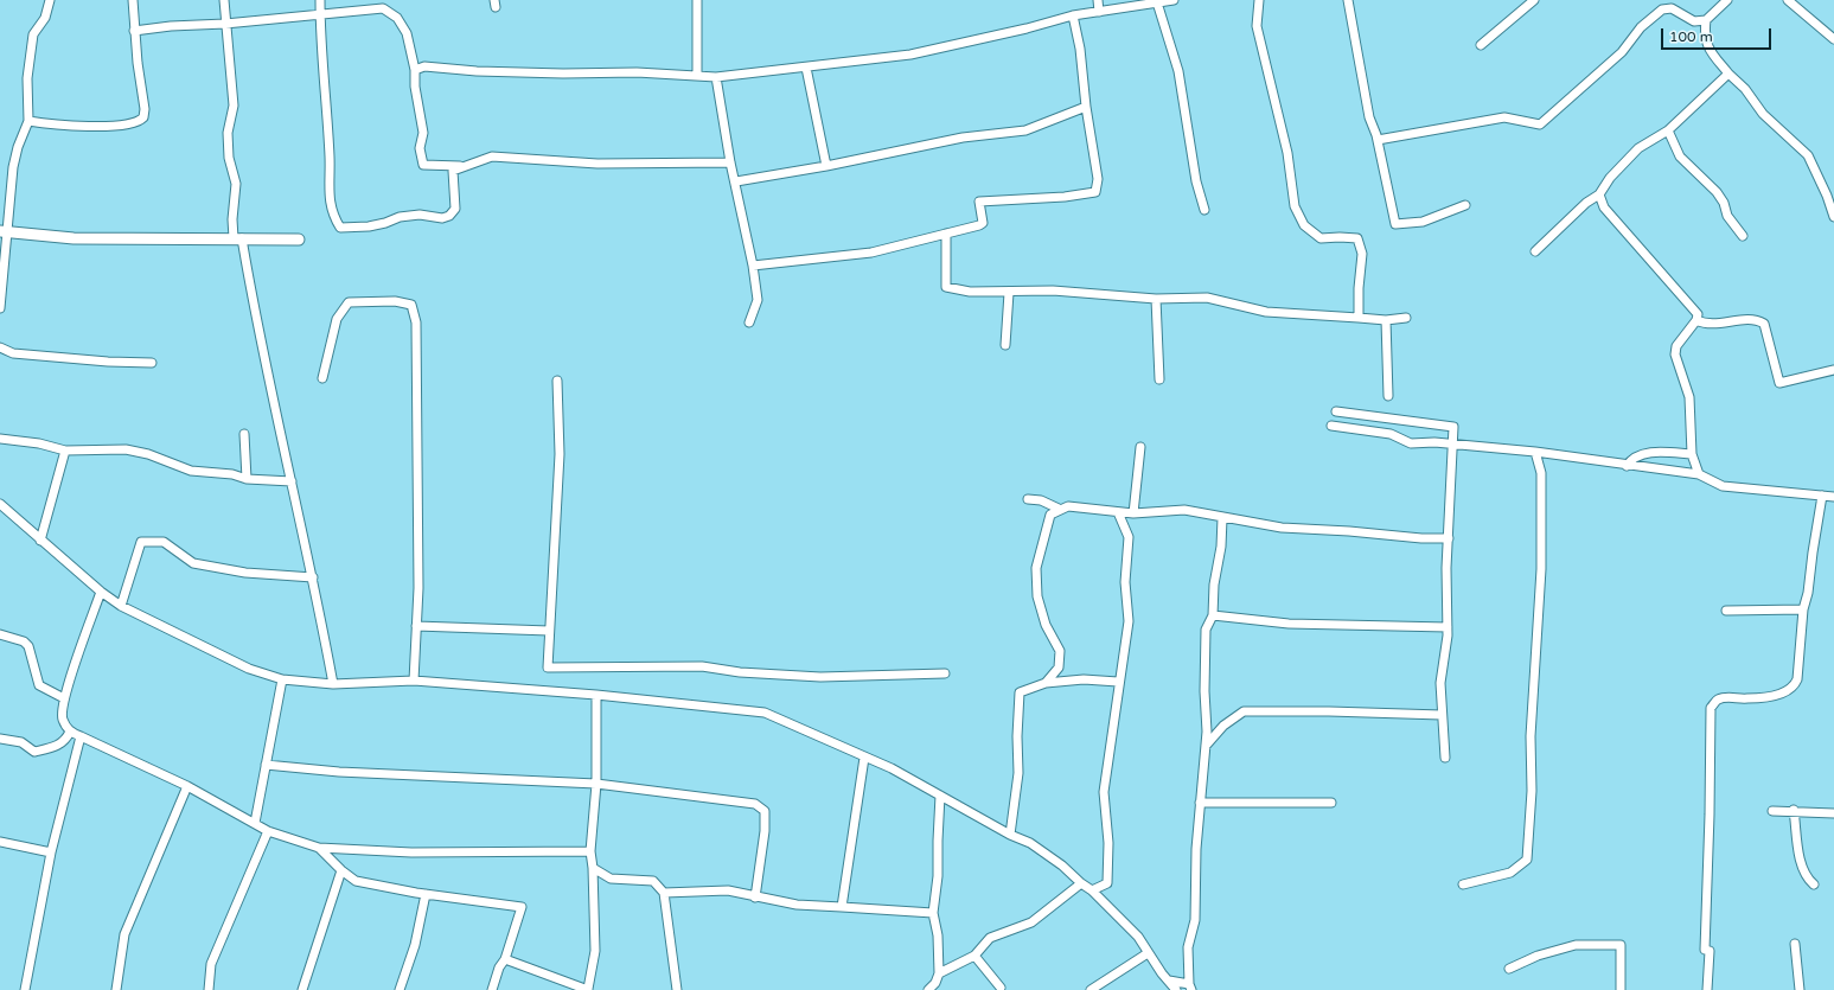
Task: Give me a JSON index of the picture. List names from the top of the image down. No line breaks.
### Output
{"scale_bar":"100 m"}
